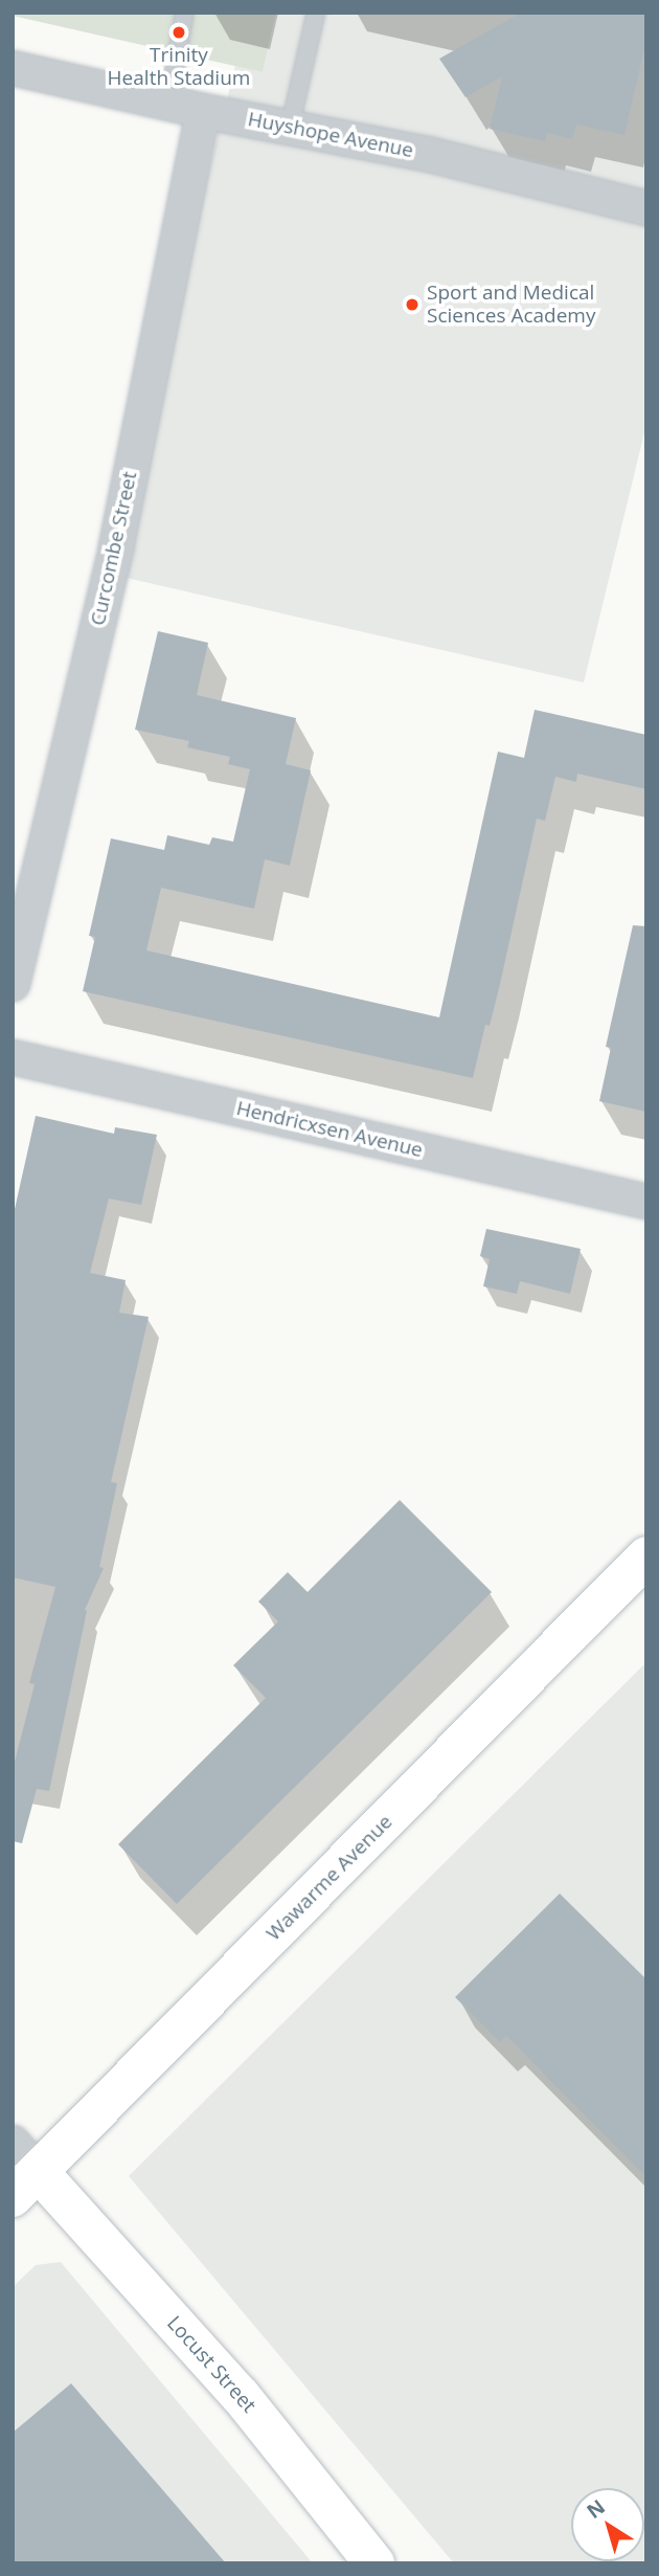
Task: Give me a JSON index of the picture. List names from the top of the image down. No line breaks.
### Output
{"streets":{"street":["Huyshope Avenue","Curcombe Street","Hendricxsen Avenue","Wawarme Avenue","Locust Street"]},"crossings":[["Huyshope Avenue","Curcombe Street"],["Wawarme Avenue","Locust Street"]],"places":["Trinity Health Stadium","Sport and Medical Sciences Academy"],"north":"top left"}
